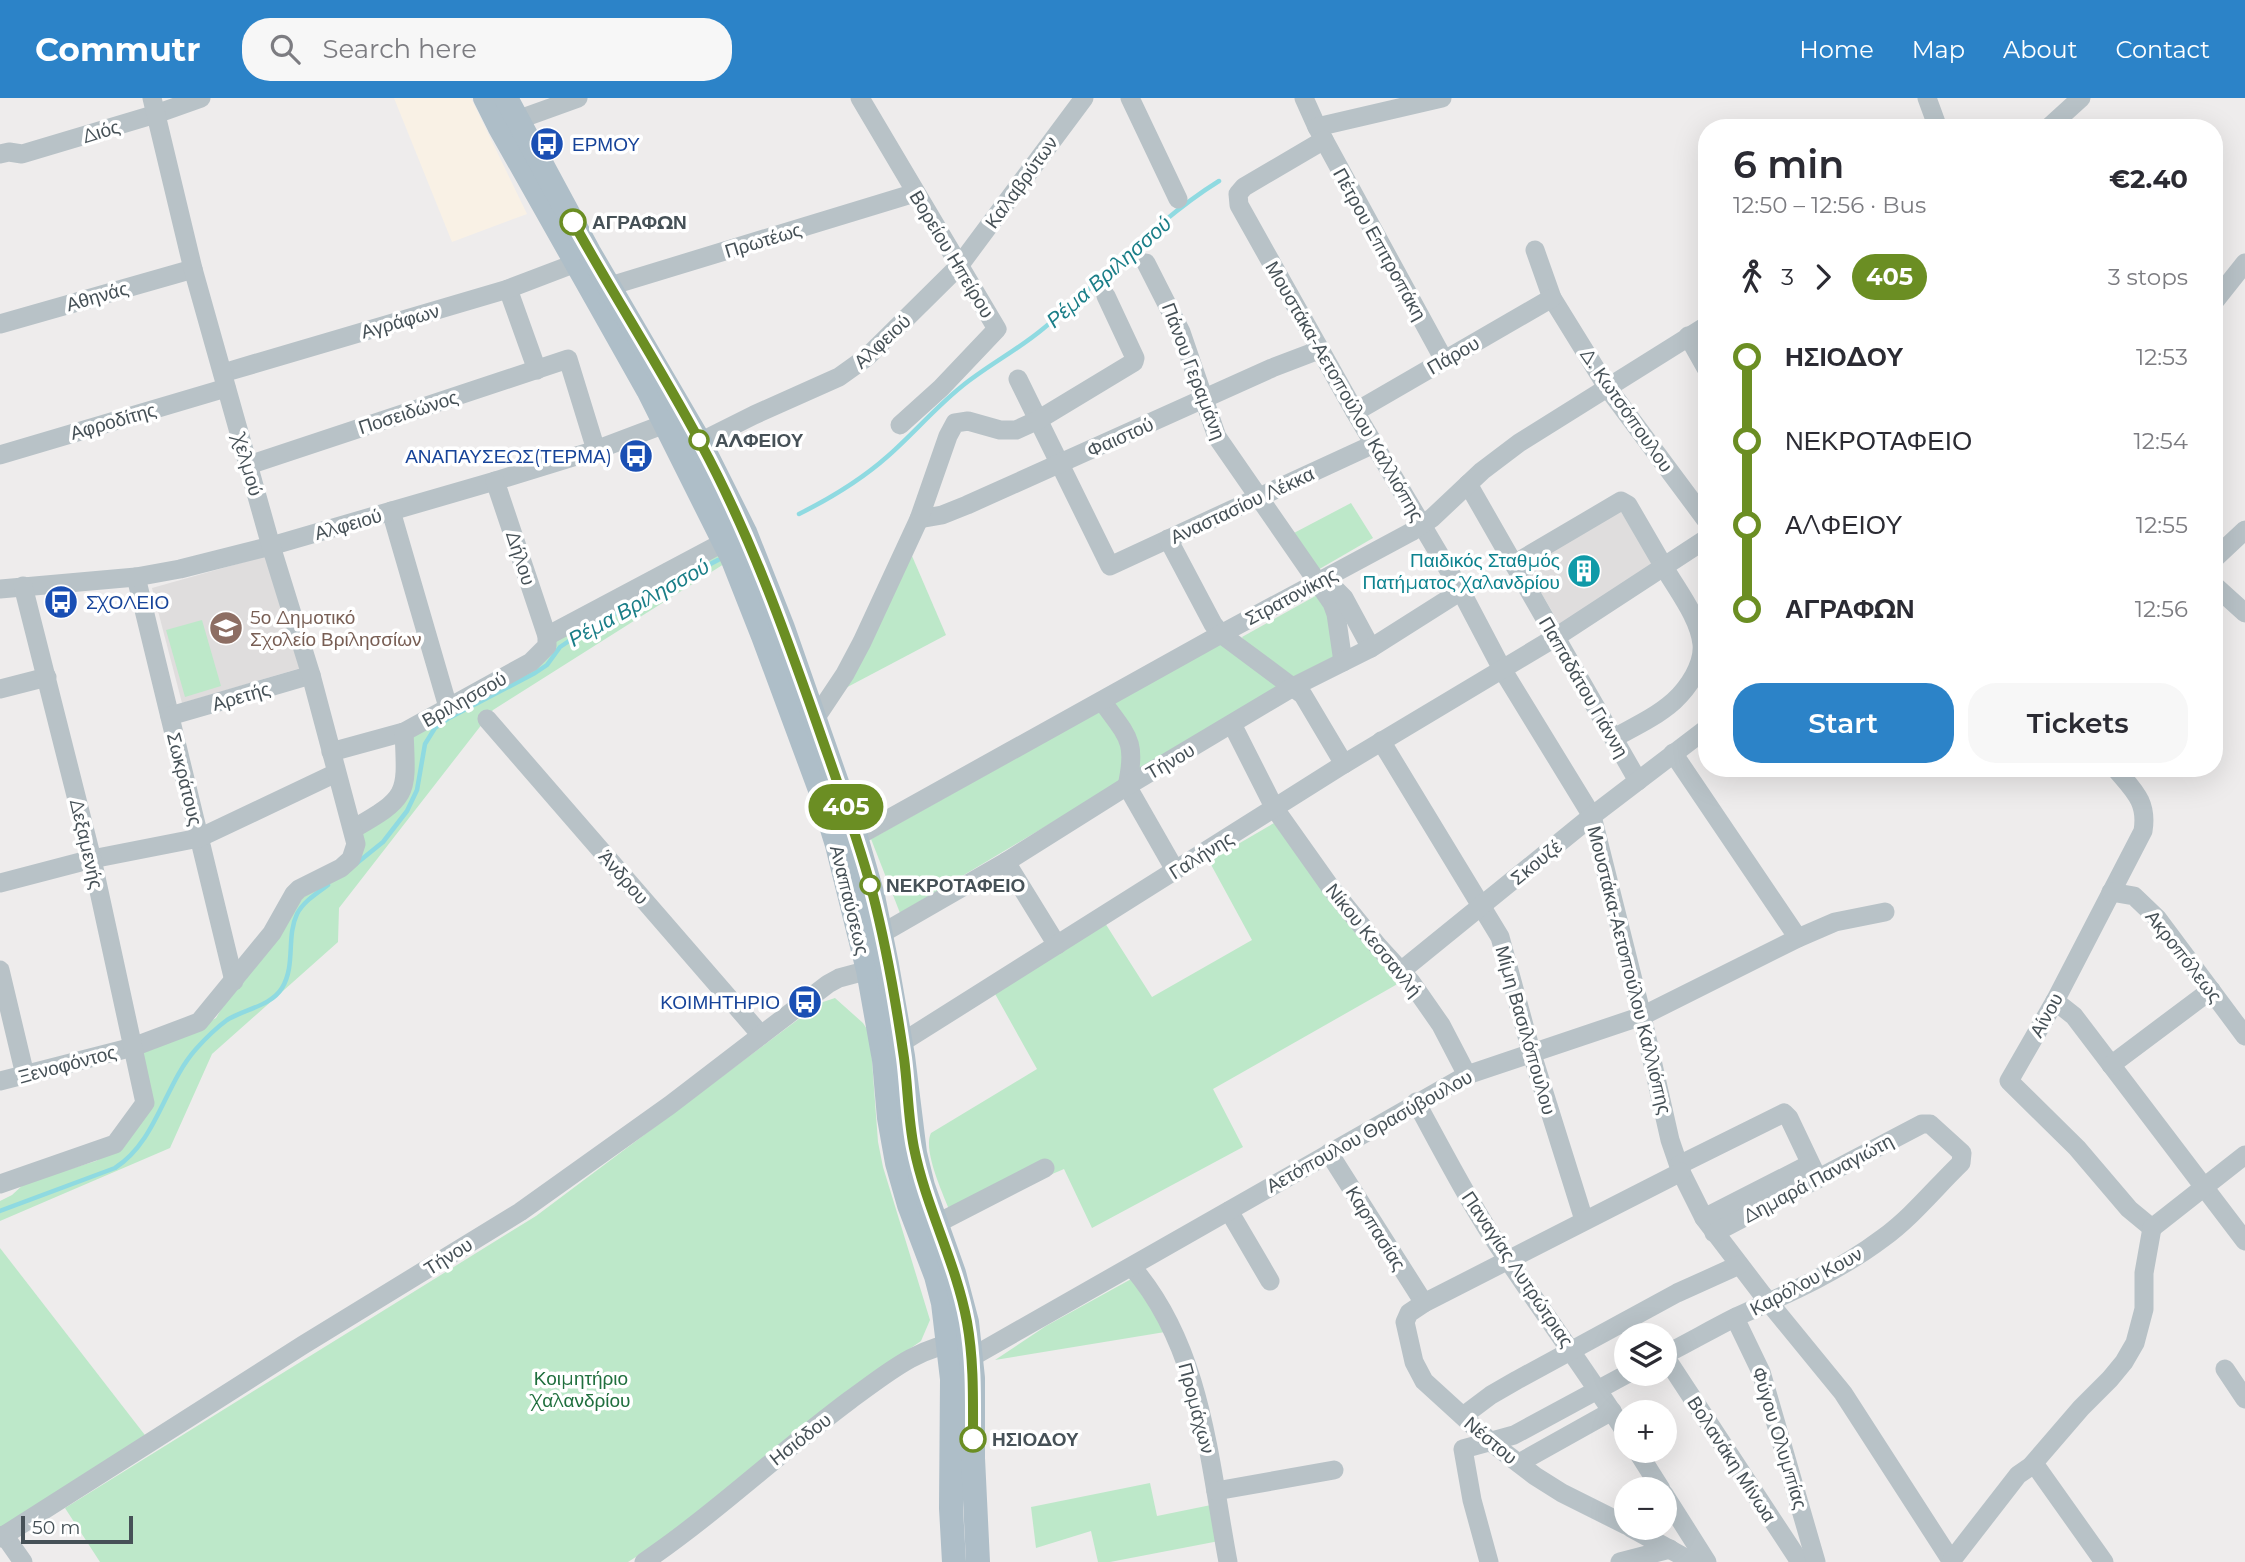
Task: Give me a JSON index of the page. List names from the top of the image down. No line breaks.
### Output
{"streets":{"main road":["Αναπαύσεως"],"street":["Διός","Καλαβρύτων","Πρωτέως","Πέτρου Επιτροπάκη","Βορείου Ηπείρου","Αθηνάς","Αγράφων","Αλφειού","Πάρου","Πάνου Γεραμάνη","Μουστάκα-Αετοπούλου Καλλιόπης","Δ. Κωτσόπουλου","Ποσειδώνος","Αφροδίτης","Φαιστού","Χελμού","Αναστασίου Λέκκα","Δήλου","Στρατονίκης","Παπαδάτου Γιάννη","Αρετής","Βριλησσού","Τήνου","Σωκράτους","Δεξαμενής","Γαλήνης","Σκουζέ","Άνδρου","Νίκου Κεσσανλή","Ακροπόλεως","Αίνου","Μίμη Βασιλόπουλου","Ξενοφόντος","Αετόπουλου Θρασύβουλου","Δημαρά Παναγιώτη","Καρπασίας","Παναγίας Λυτρώτριας","Καρόλου Κουν","Προμάχων","Φύγου Ολυμπίας","Ησιόδου","Νέστου","Βολανάκη Μίνωα"]},"crossings":[["Διός","Χελμού"],["Καλαβρύτων","Βορείου Ηπείρου"],["Καλαβρύτων","Αλφειού"],["Πρωτέως","Βορείου Ηπείρου"],["Πρωτέως","Αναπαύσεως"],["Πέτρου Επιτροπάκη","Πάρου"],["Πέτρου Επιτροπάκη","Μουστάκα-Αετοπούλου Καλλιόπης"],["Βορείου Ηπείρου","Αλφειού"],["Αθηνάς","Χελμού"],["Αγράφων","Αφροδίτης"],["Αγράφων","Χελμού"],["Αγράφων","Αναπαύσεως"],["Αλφειού","Ποσειδώνος"],["Αλφειού","Χελμού"],["Αλφειού","Δήλου"],["Αλφειού","Σωκράτους"],["Αλφειού","Δεξαμενής"],["Αλφειού","Αναπαύσεως"],["Πάρου","Μουστάκα-Αετοπούλου Καλλιόπης"],["Πάρου","Δ. Κωτσόπουλου"],["Πάνου Γεραμάνη","Φαιστού"],["Πάνου Γεραμάνη","Αναστασίου Λέκκα"],["Πάνου Γεραμάνη","Στρατονίκης"],["Πάνου Γεραμάνη","Τήνου"],["Μουστάκα-Αετοπούλου Καλλιόπης","Φαιστού"],["Μουστάκα-Αετοπούλου Καλλιόπης","Αναστασίου Λέκκα"],["Μουστάκα-Αετοπούλου Καλλιόπης","Στρατονίκης"],["Μουστάκα-Αετοπούλου Καλλιόπης","Τήνου"],["Μουστάκα-Αετοπούλου Καλλιόπης","Γαλήνης"],["Μουστάκα-Αετοπούλου Καλλιόπης","Σκουζέ"],["Μουστάκα-Αετοπούλου Καλλιόπης","Αετόπουλου Θρασύβουλου"],["Μουστάκα-Αετοπούλου Καλλιόπης","Δημαρά Παναγιώτη"],["Μουστάκα-Αετοπούλου Καλλιόπης","Καρόλου Κουν"],["Δ. Κωτσόπουλου","Στρατονίκης"],["Ποσειδώνος","Χελμού"],["Αφροδίτης","Χελμού"],["Φαιστού","Αναστασίου Λέκκα"],["Χελμού","Αρετής"],["Χελμού","Βριλησσού"],["Δήλου","Βριλησσού"],["Στρατονίκης","Παπαδάτου Γιάννη"],["Στρατονίκης","Αναπαύσεως"],["Παπαδάτου Γιάννη","Γαλήνης"],["Παπαδάτου Γιάννη","Σκουζέ"],["Αρετής","Σωκράτους"],["Βριλησσού","Αναπαύσεως"],["Τήνου","Άνδρου"],["Τήνου","Αναπαύσεως"],["Τήνου","Νίκου Κεσσανλή"],["Δεξαμενής","Ξενοφόντος"],["Γαλήνης","Αναπαύσεως"],["Γαλήνης","Νίκου Κεσσανλή"],["Γαλήνης","Μίμη Βασιλόπουλου"],["Σκουζέ","Νίκου Κεσσανλή"],["Σκουζέ","Μίμη Βασιλόπουλου"],["Αναπαύσεως","Αετόπουλου Θρασύβουλου"],["Αναπαύσεως","Ησιόδου"],["Νίκου Κεσσανλή","Αετόπουλου Θρασύβουλου"],["Ακροπόλεως","Αίνου"],["Μίμη Βασιλόπουλου","Αετόπουλου Θρασύβουλου"],["Αετόπουλου Θρασύβουλου","Καρπασίας"],["Αετόπουλου Θρασύβουλου","Παναγίας Λυτρώτριας"],["Αετόπουλου Θρασύβουλου","Προμάχων"],["Αετόπουλου Θρασύβουλου","Ησιόδου"],["Δημαρά Παναγιώτη","Καρόλου Κουν"],["Καρπασίας","Νέστου"],["Καρόλου Κουν","Φύγου Ολυμπίας"]],"water":["Ρέμα Βριλησσού"],"parks":["Κοιμητήριο Χαλανδρίου"],"places":{"bus stop":["ΕΡΜΟΥ","ΑΝΑΠΑΥΣΕΩΣ(ΤΕΡΜΑ)","ΣΧΟΛΕΙΟ","ΚΟΙΜΗΤΗΡΙΟ"],"other":["ΑΓΡΑΦΩΝ","ΑΛΦΕΙΟΥ","ΝΕΚΡΟΤΑΦΕΙΟ","ΗΣΙΟΔΟΥ"],"building":["Παιδικός Σταθμός Πατήματος Χαλανδρίου"],"school or university":["5ο Δημοτικό Σχολείο Βριλησσίων"]},"lines":["bus line 405"],"scale_bar":"50 m","page":{"header":"Commutr","search":"Search here","nav":["Home","Map","About","Contact"],"on_map":"405","heading":["6 min","12:50 – 12:56 · Bus","€2.40"],"legs":["3","405","3 stops"],"list":[{"name":"ΗΣΙΟΔΟΥ","value":"12:53"},{"name":"ΝΕΚΡΟΤΑΦΕΙΟ","value":"12:54"},{"name":"ΑΛΦΕΙΟΥ","value":"12:55"},{"name":"ΑΓΡΑΦΩΝ","value":"12:56"}],"buttons":["Start","Tickets"],"map_buttons":["+","−"],"scale":"50 m"}}
